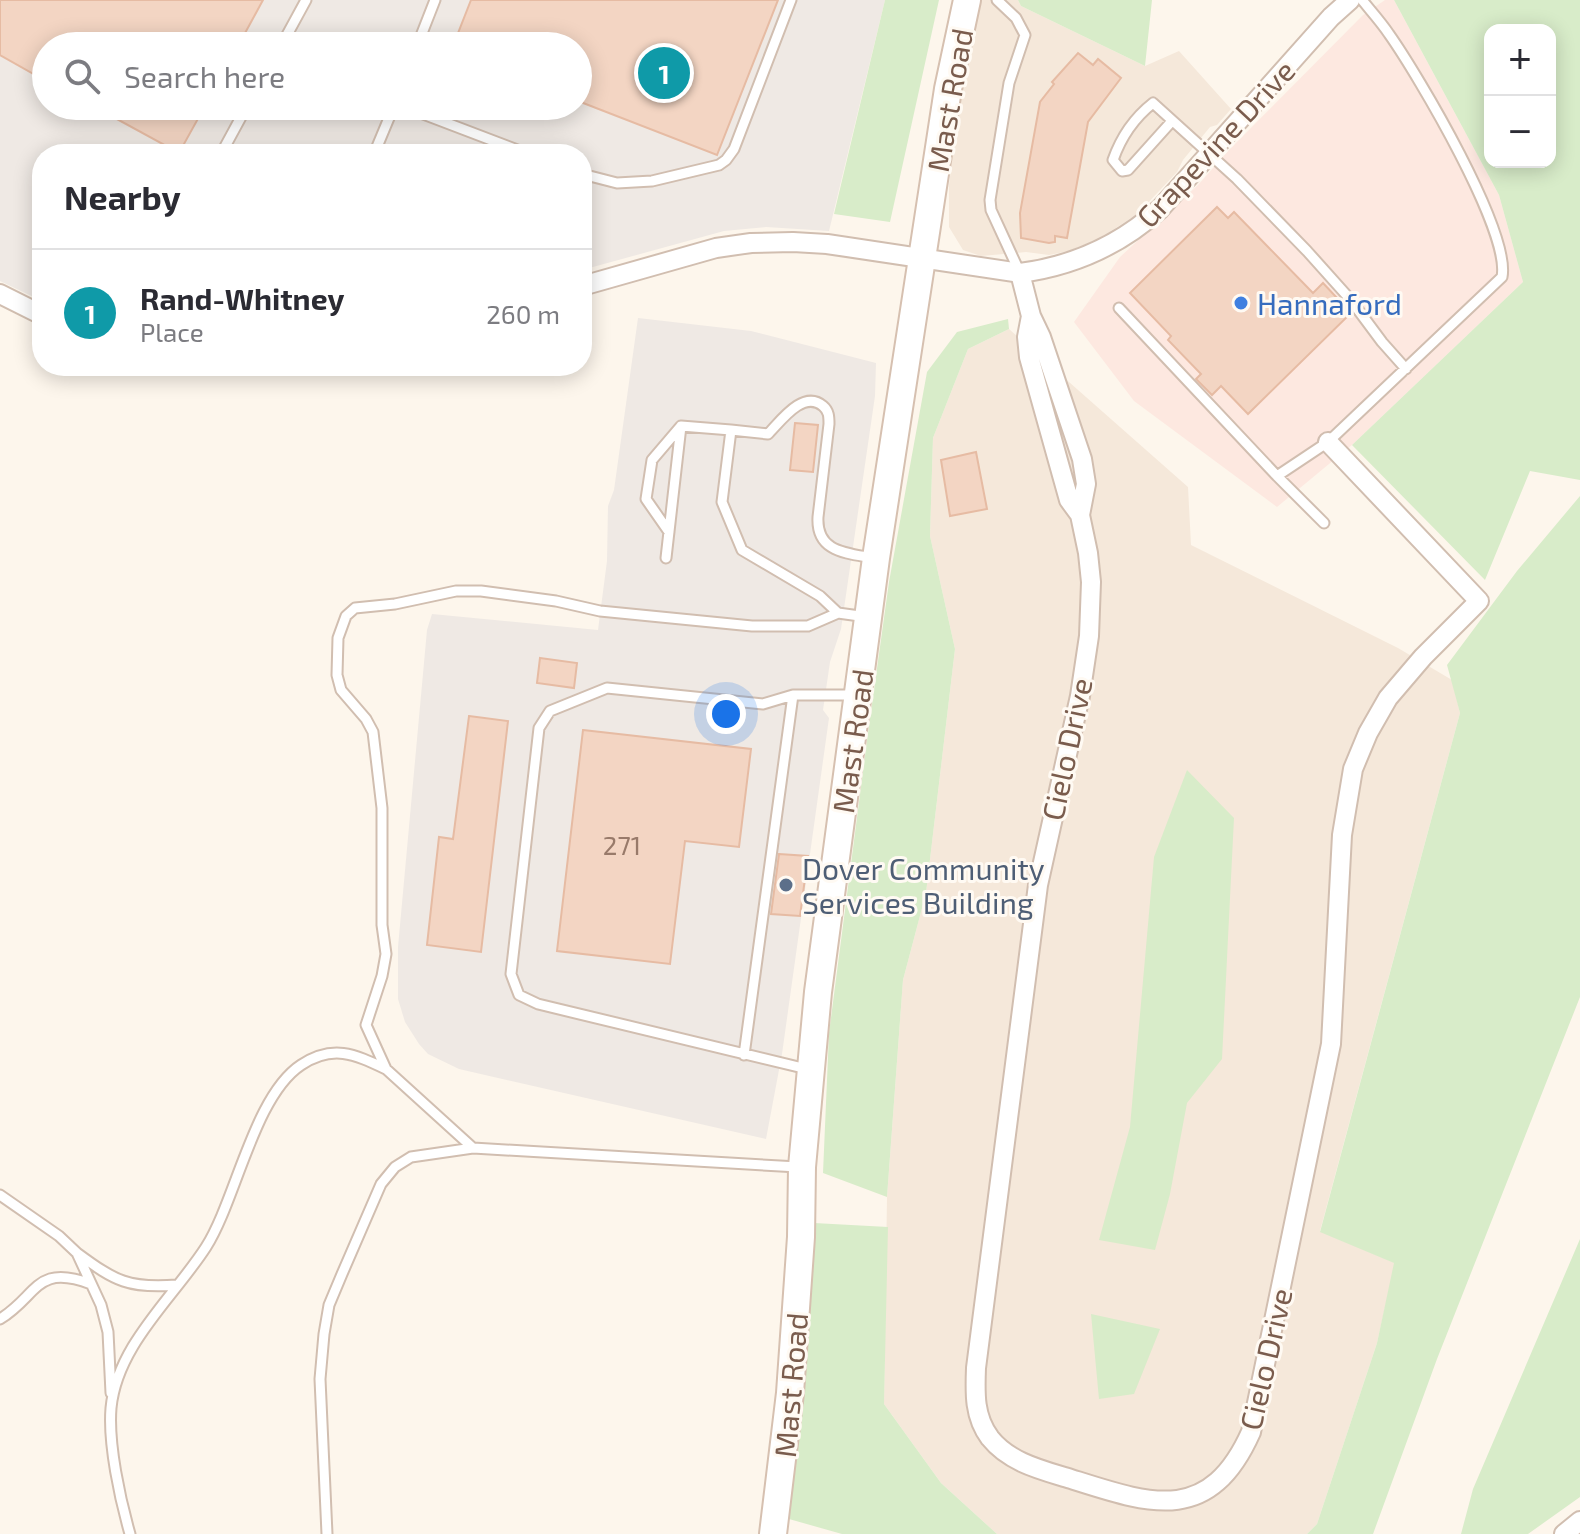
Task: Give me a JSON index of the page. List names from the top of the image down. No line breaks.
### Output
{"streets":{"street":["Mast Road","Grapevine Drive","Cielo Drive"]},"crossings":[["Mast Road","Grapevine Drive"],["Grapevine Drive","Cielo Drive"]],"places":["Hannaford","Dover Community Services Building"],"house_numbers":["271"],"page":{"map_buttons":["+","−"],"search":"Search here","pins":"1","heading":"Nearby","list":[{"mark":"1","name":"Rand-Whitney","note":"Place","value":"260 m"}]}}
